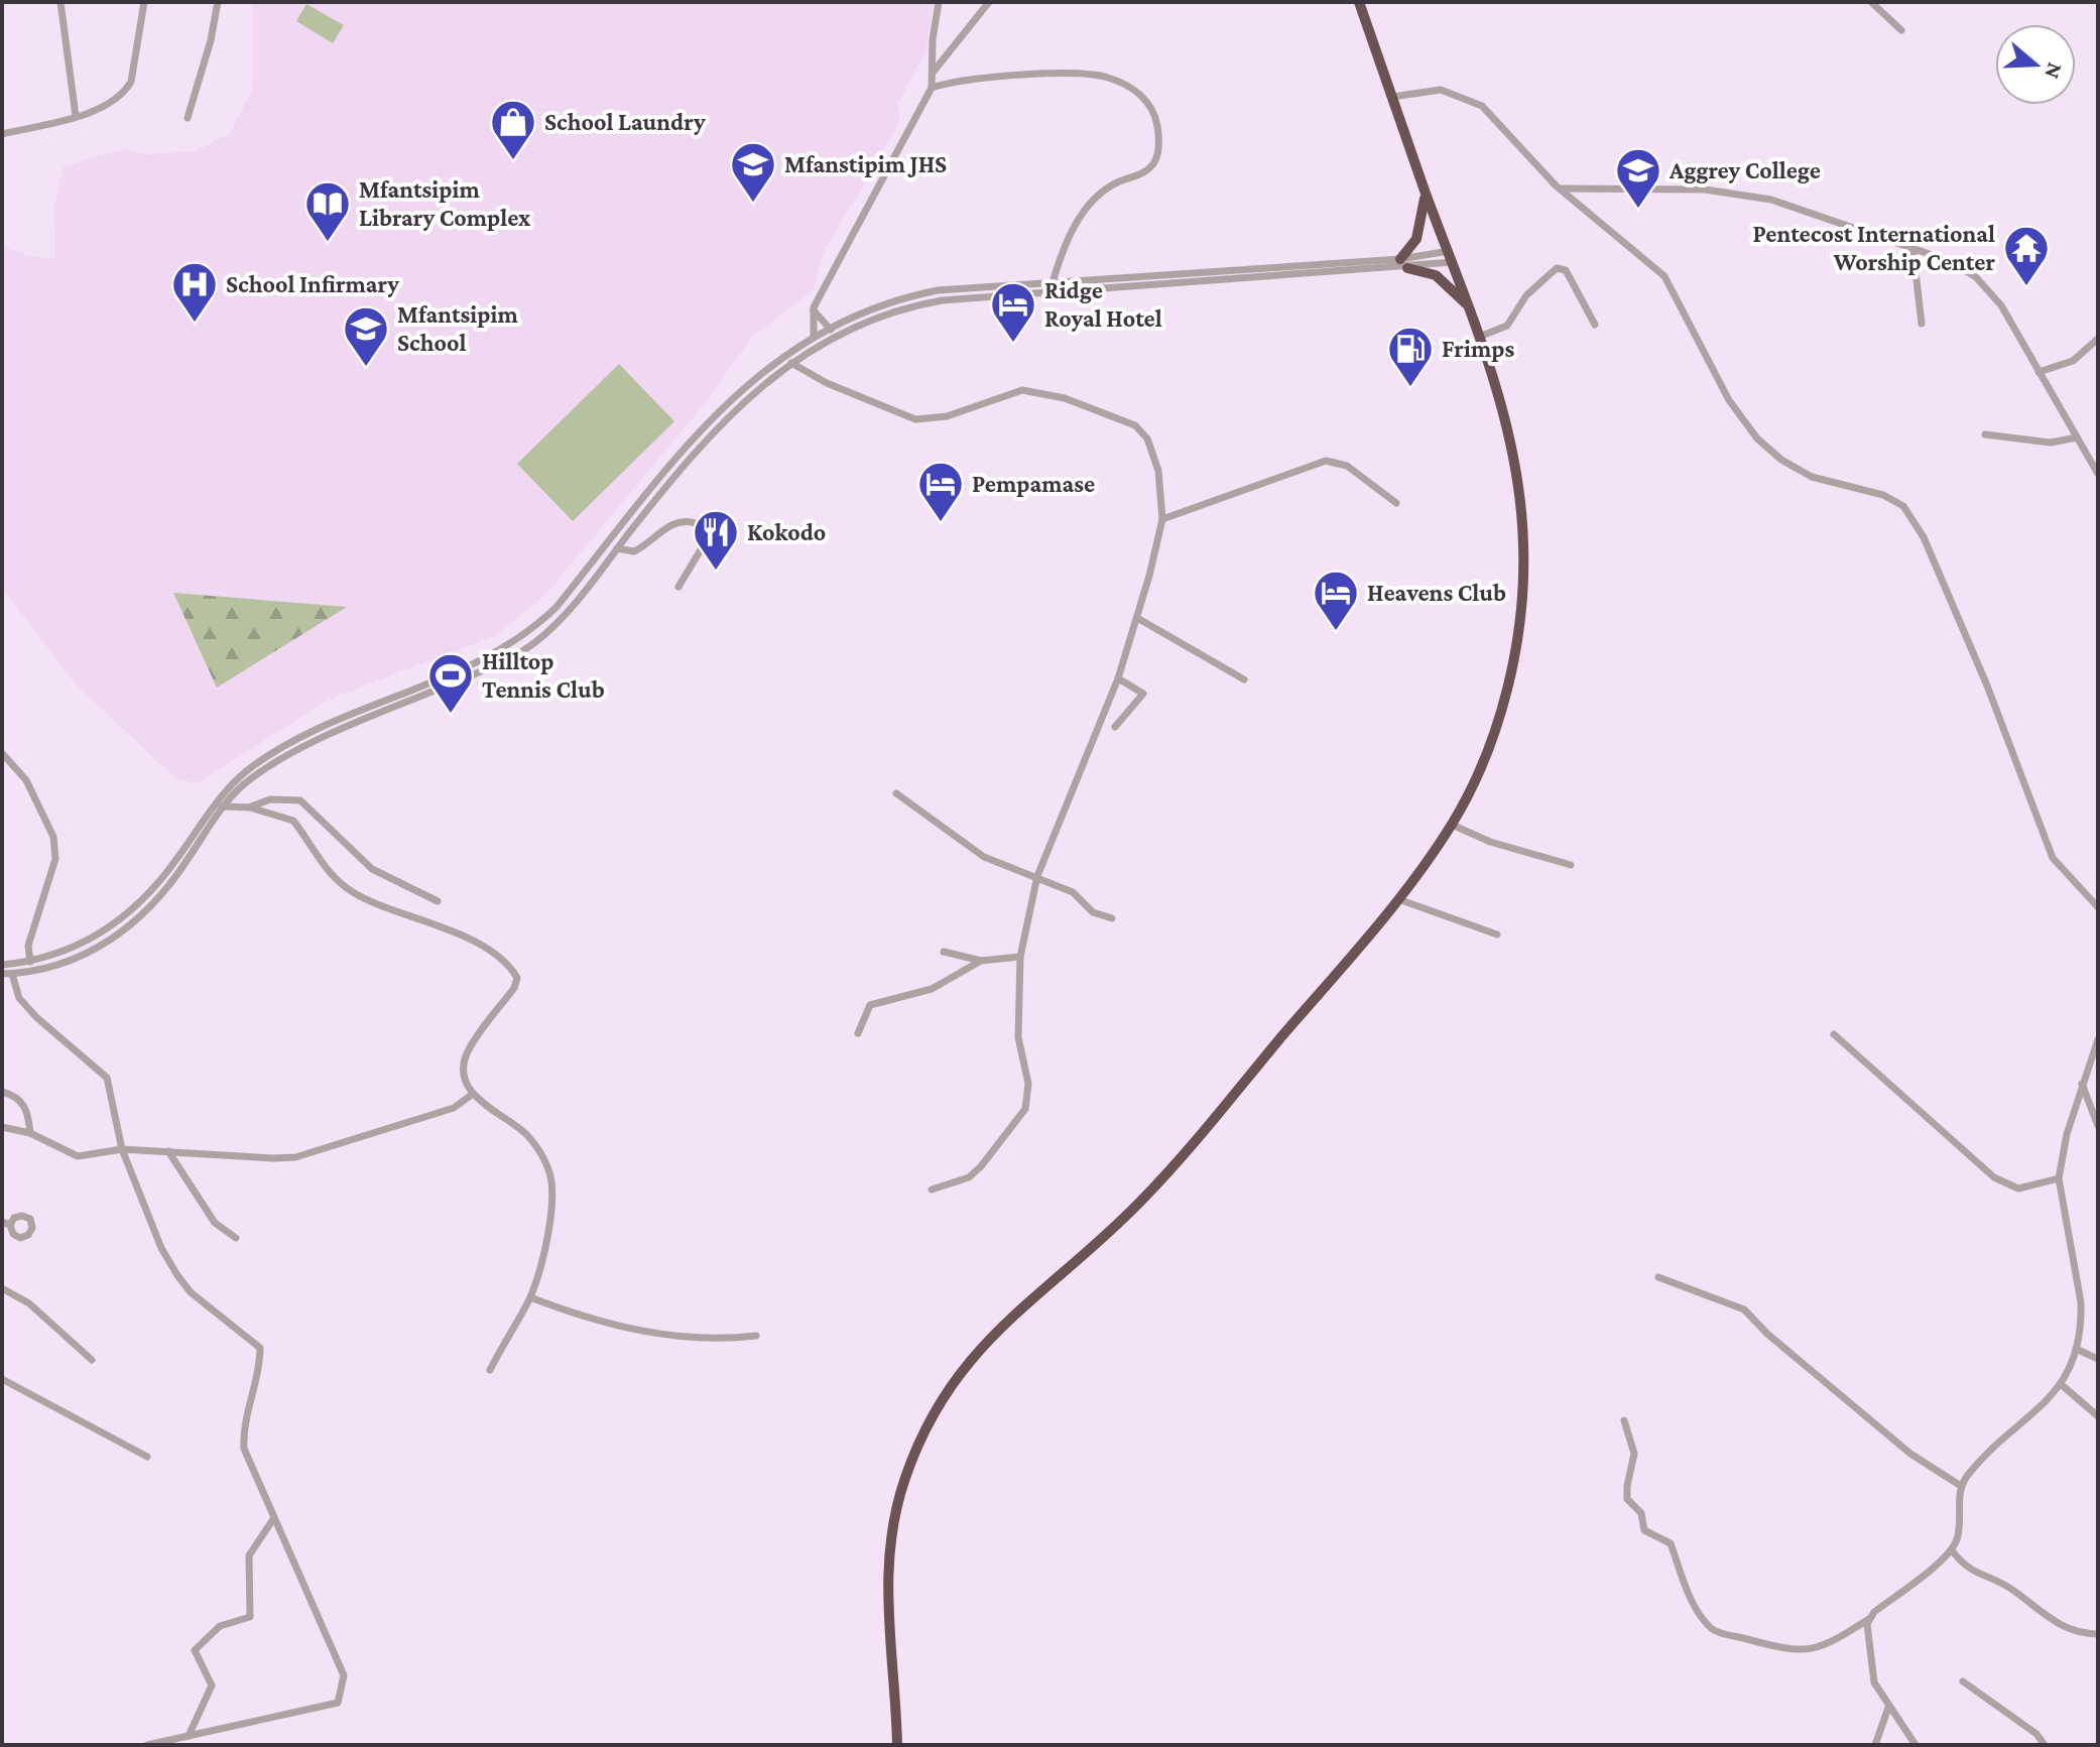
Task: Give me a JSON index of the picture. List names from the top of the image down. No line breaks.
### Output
{"places":{"shop":["School Laundry"],"school or university":["Mfanstipim JHS","Aggrey College","Mfantsipim School"],"library":["Mfantsipim Library Complex"],"temple":["Pentecost International Worship Center"],"hospital":["School Infirmary"],"hotel":["Ridge Royal Hotel","Pempamase","Heavens Club"],"fuel station":["Frimps"],"restaurant":["Kokodo"],"sports":["Hilltop Tennis Club"]},"north":"right"}
